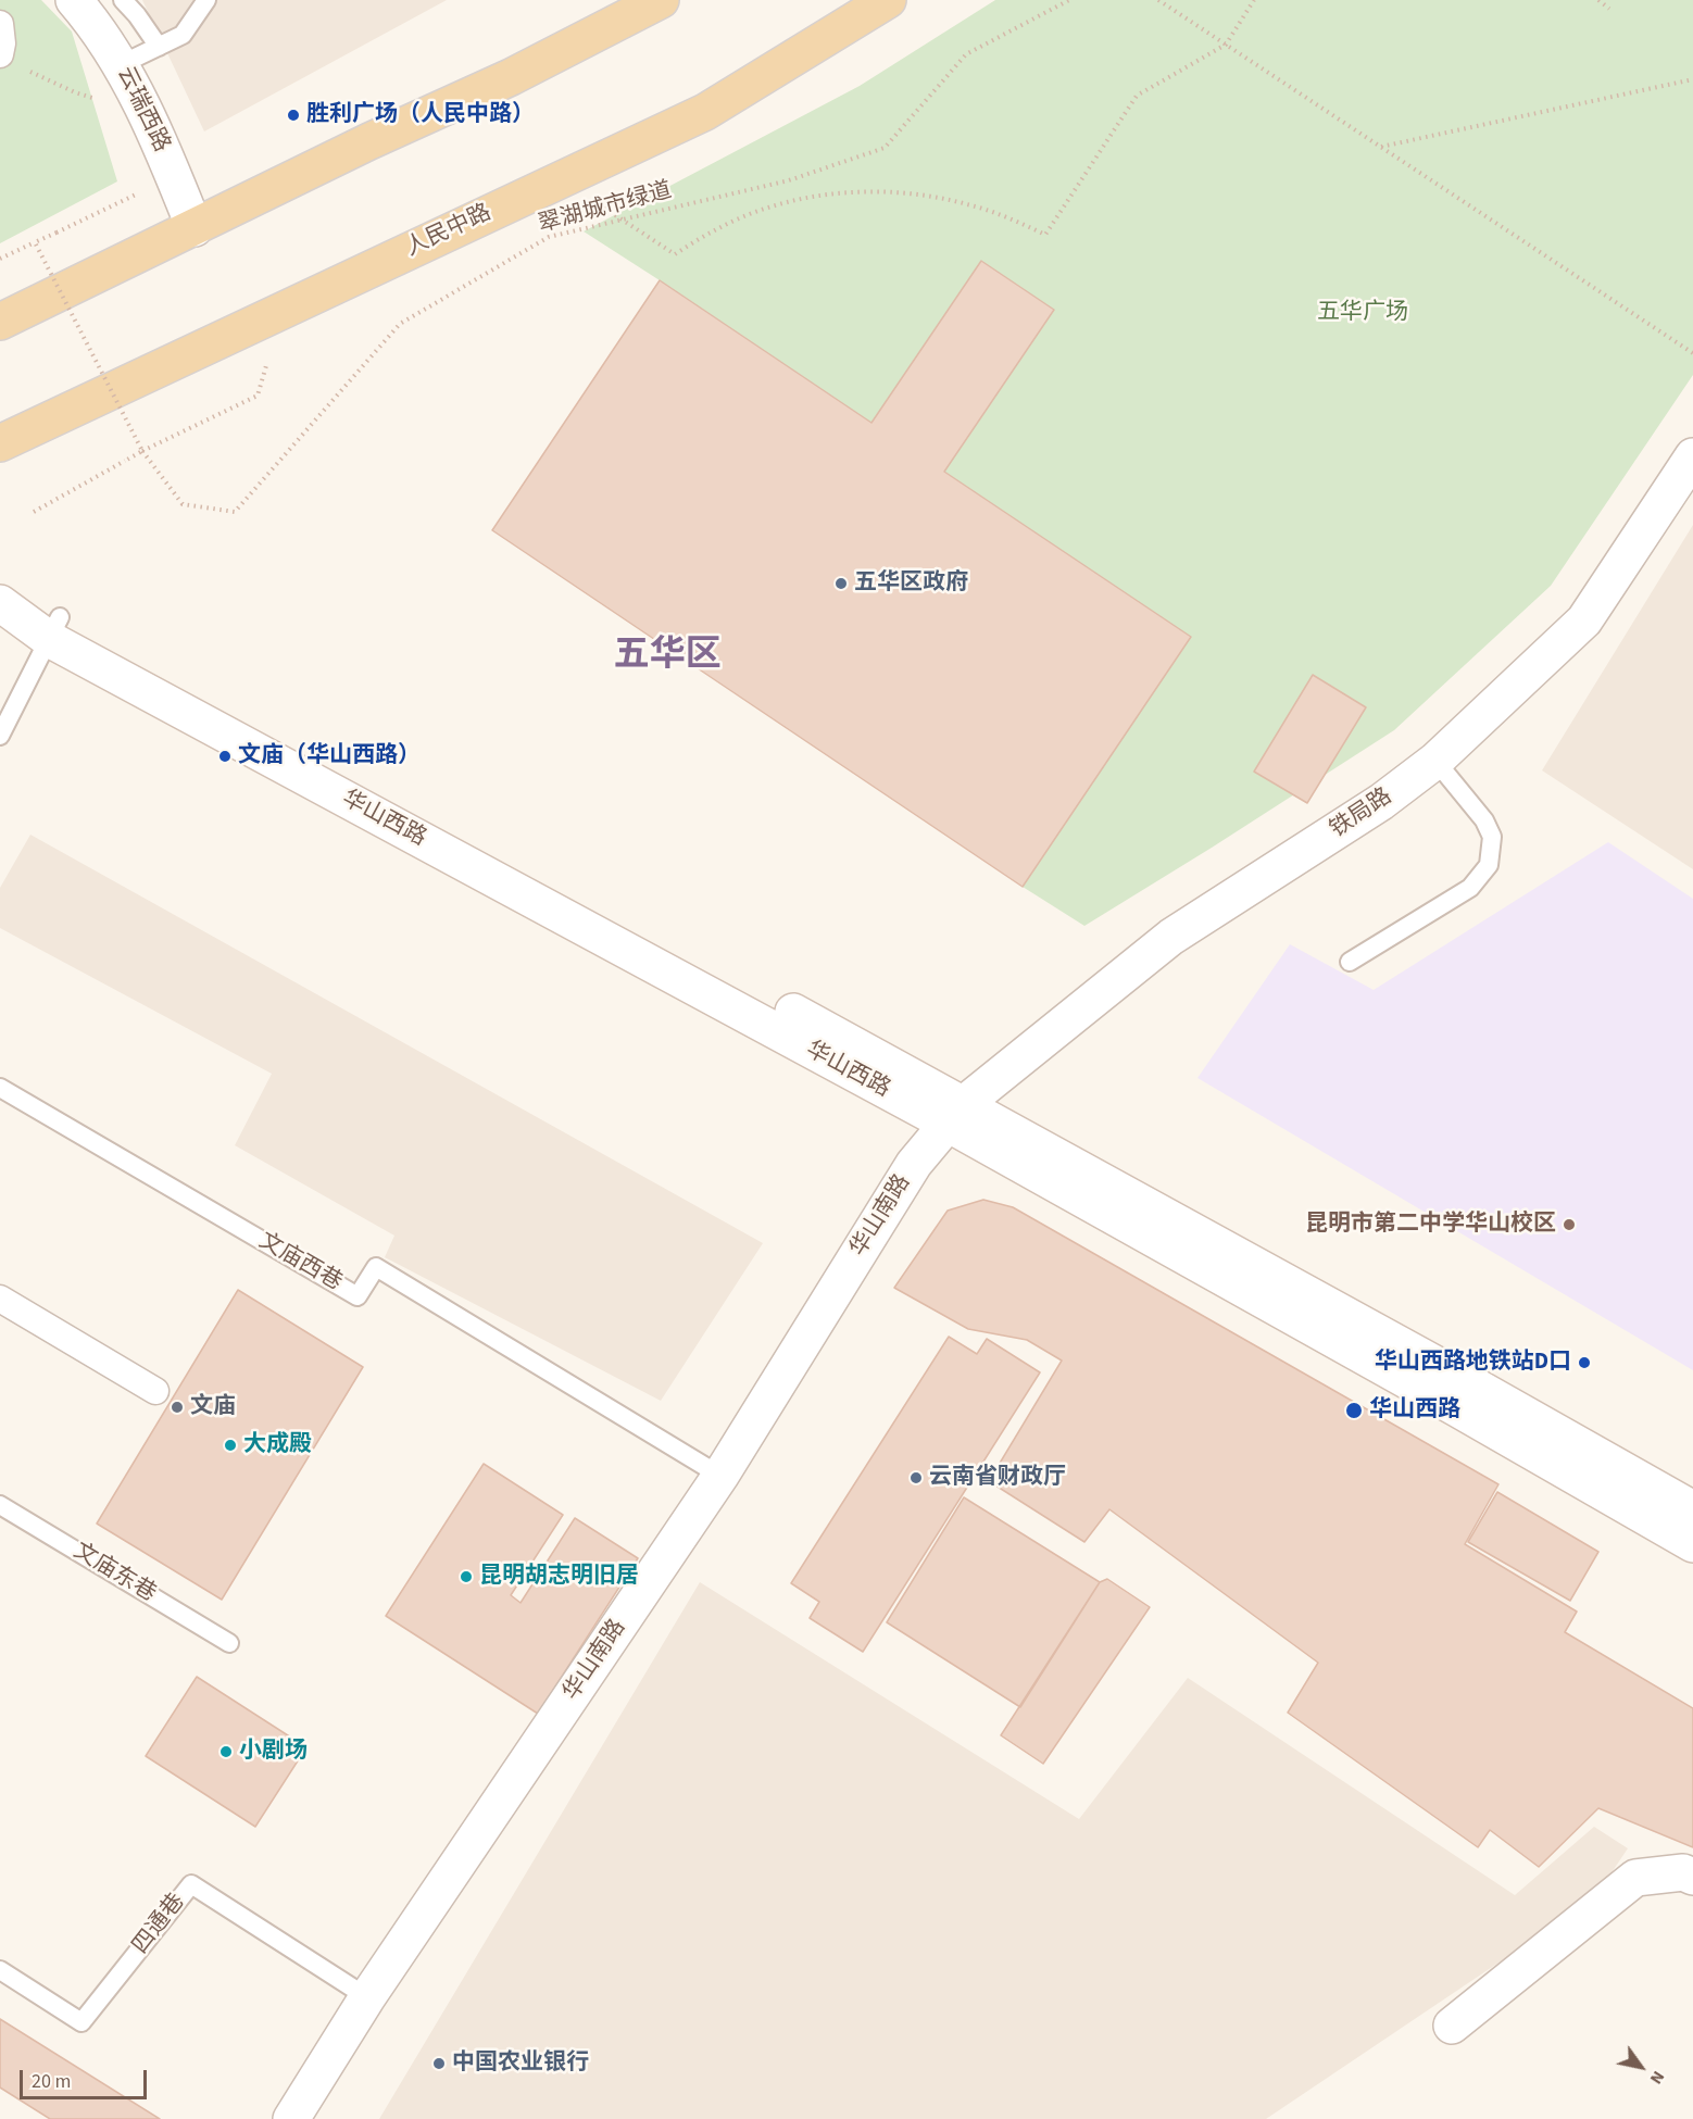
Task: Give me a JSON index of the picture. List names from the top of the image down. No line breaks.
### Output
{"streets":{"main road":["云瑞西路","人民中路","铁局路","华山西路","华山南路"],"lane":["文庙西巷","文庙东巷","四通巷"],"path":["翠湖城市绿道"]},"crossings":[["铁局路","华山西路"],["铁局路","华山南路"],["华山西路","华山南路"],["华山南路","文庙西巷"],["华山南路","四通巷"]],"districts":["五华区"],"parks":["五华广场"],"places":["胜利广场（人民中路）","五华区政府","文庙（华山西路）","昆明市第二中学华山校区","华山西路地铁站D口","文庙","华山西路","大成殿","云南省财政厅","昆明胡志明旧居","小剧场","中国农业银行"],"scale_bar":"20 m","north":"bottom right"}
